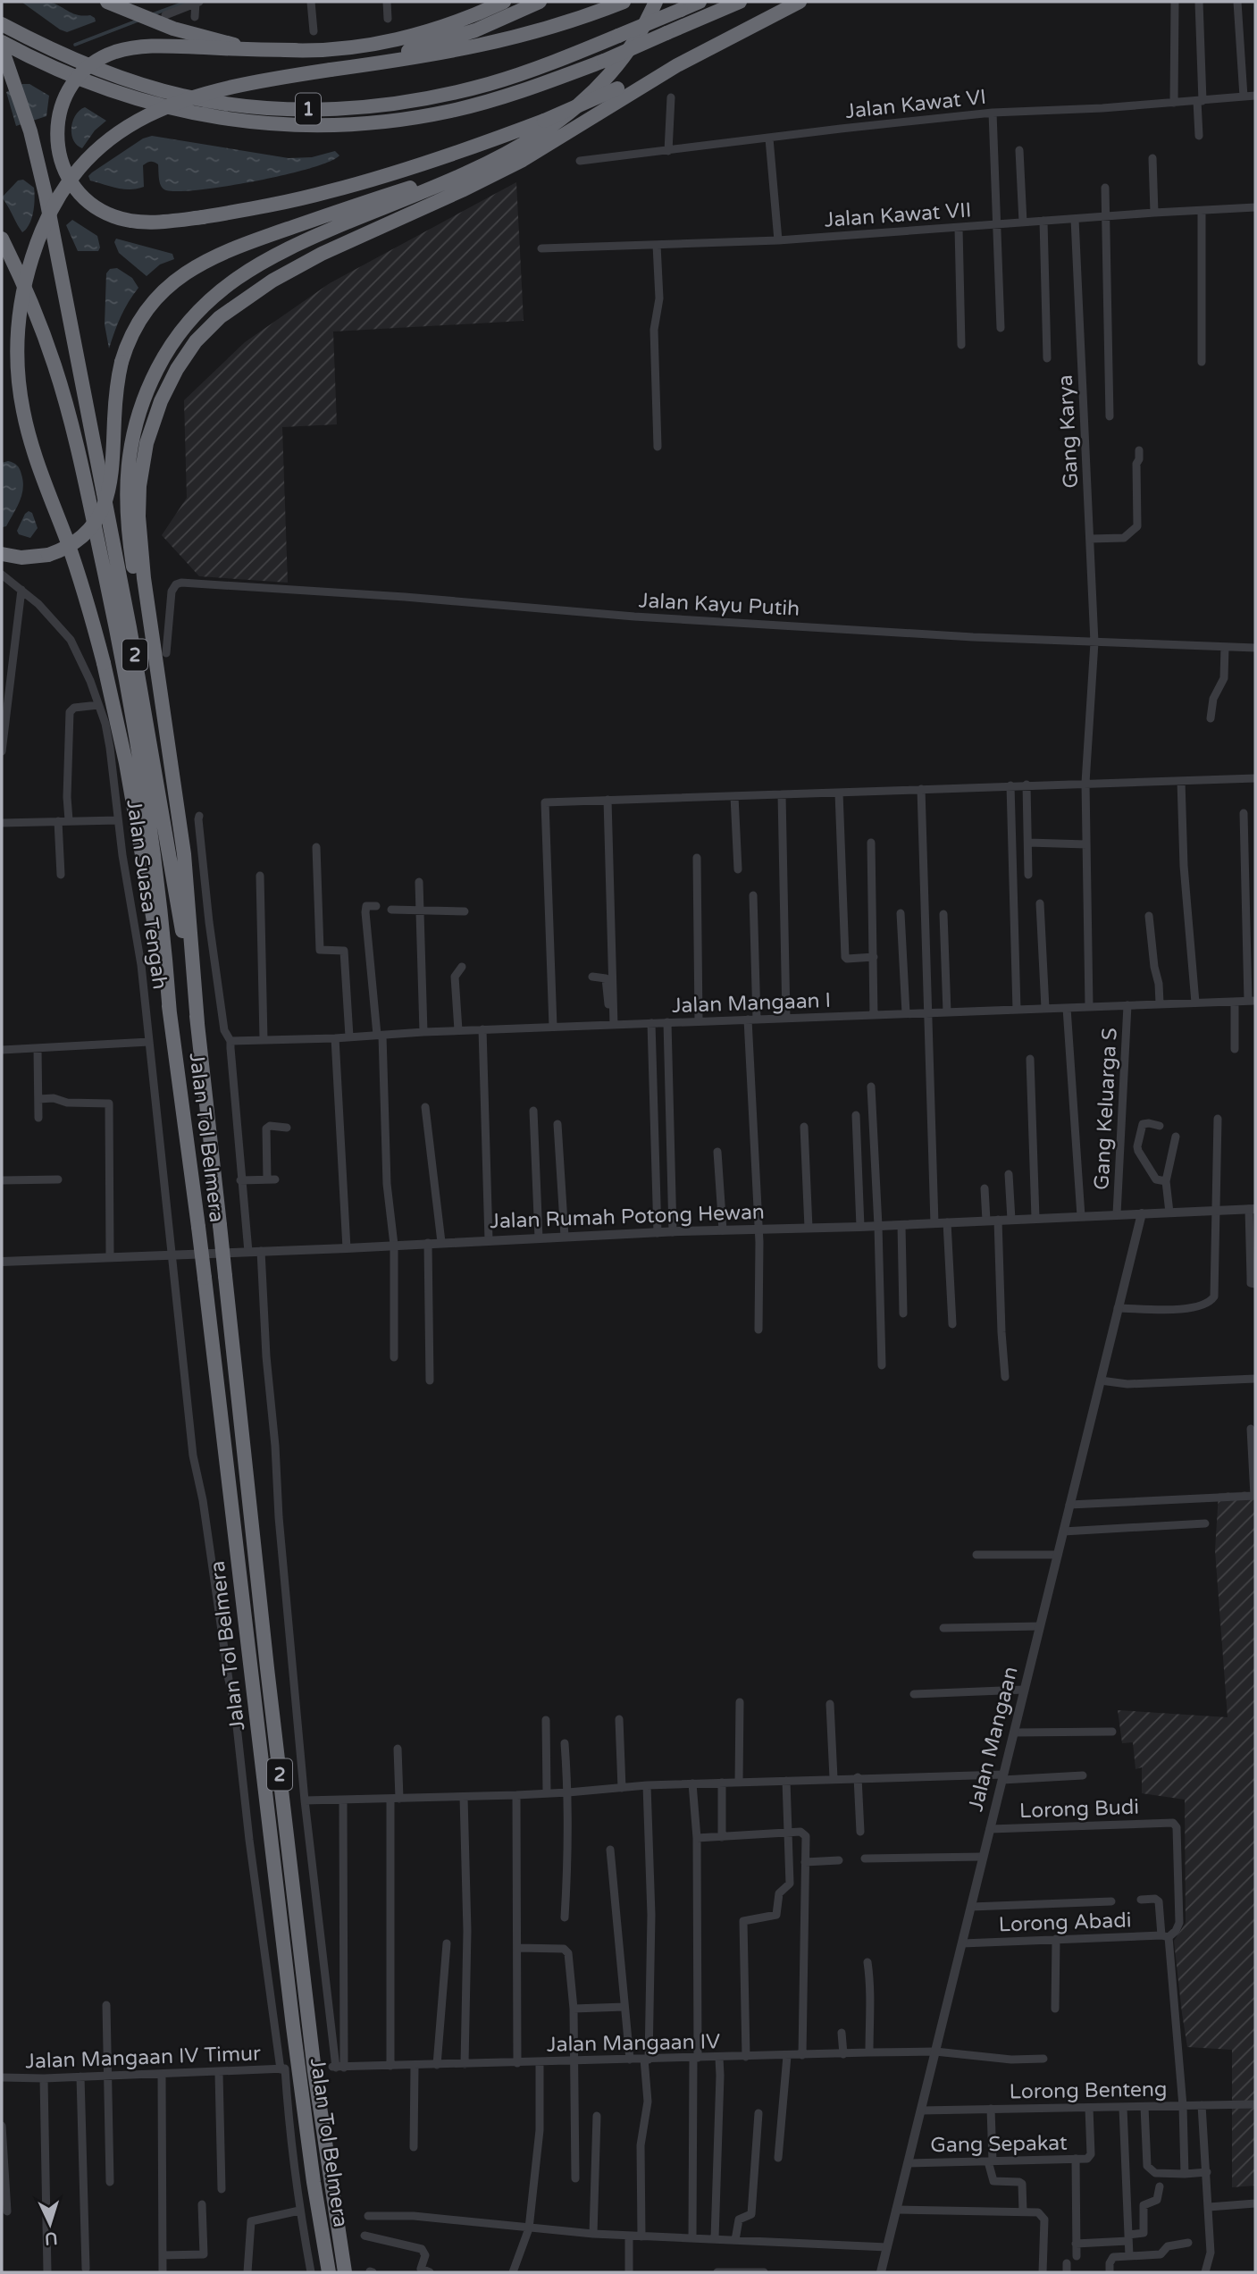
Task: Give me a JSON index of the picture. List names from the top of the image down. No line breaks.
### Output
{"streets":{"highway":["1","2","Jalan Tol Belmera"],"street":["Jalan Kawat VI","Jalan Kawat VII","Gang Karya","Jalan Kayu Putih","Jalan Suasa Tengah","Jalan Mangaan I","Gang Keluarga S","Jalan Rumah Potong Hewan","Jalan Mangaan","Lorong Budi","Lorong Abadi","Jalan Mangaan IV","Jalan Mangaan IV Timur","Lorong Benteng","Gang Sepakat"]},"crossings":[["Jalan Kawat VII","Gang Karya"],["Gang Karya","Jalan Kayu Putih"],["Gang Karya","Jalan Mangaan I"],["2","Jalan Tol Belmera"],["Jalan Suasa Tengah","Jalan Rumah Potong Hewan"],["Jalan Suasa Tengah","Jalan Mangaan IV Timur"],["Jalan Mangaan I","Gang Keluarga S"],["Gang Keluarga S","Jalan Rumah Potong Hewan"],["Jalan Rumah Potong Hewan","Jalan Mangaan"],["Jalan Mangaan","Lorong Budi"],["Jalan Mangaan","Lorong Abadi"],["Jalan Mangaan","Jalan Mangaan IV"],["Jalan Mangaan","Lorong Benteng"],["Jalan Mangaan","Gang Sepakat"],["Lorong Budi","Lorong Abadi"],["Lorong Benteng","Gang Sepakat"]],"north":"bottom"}
